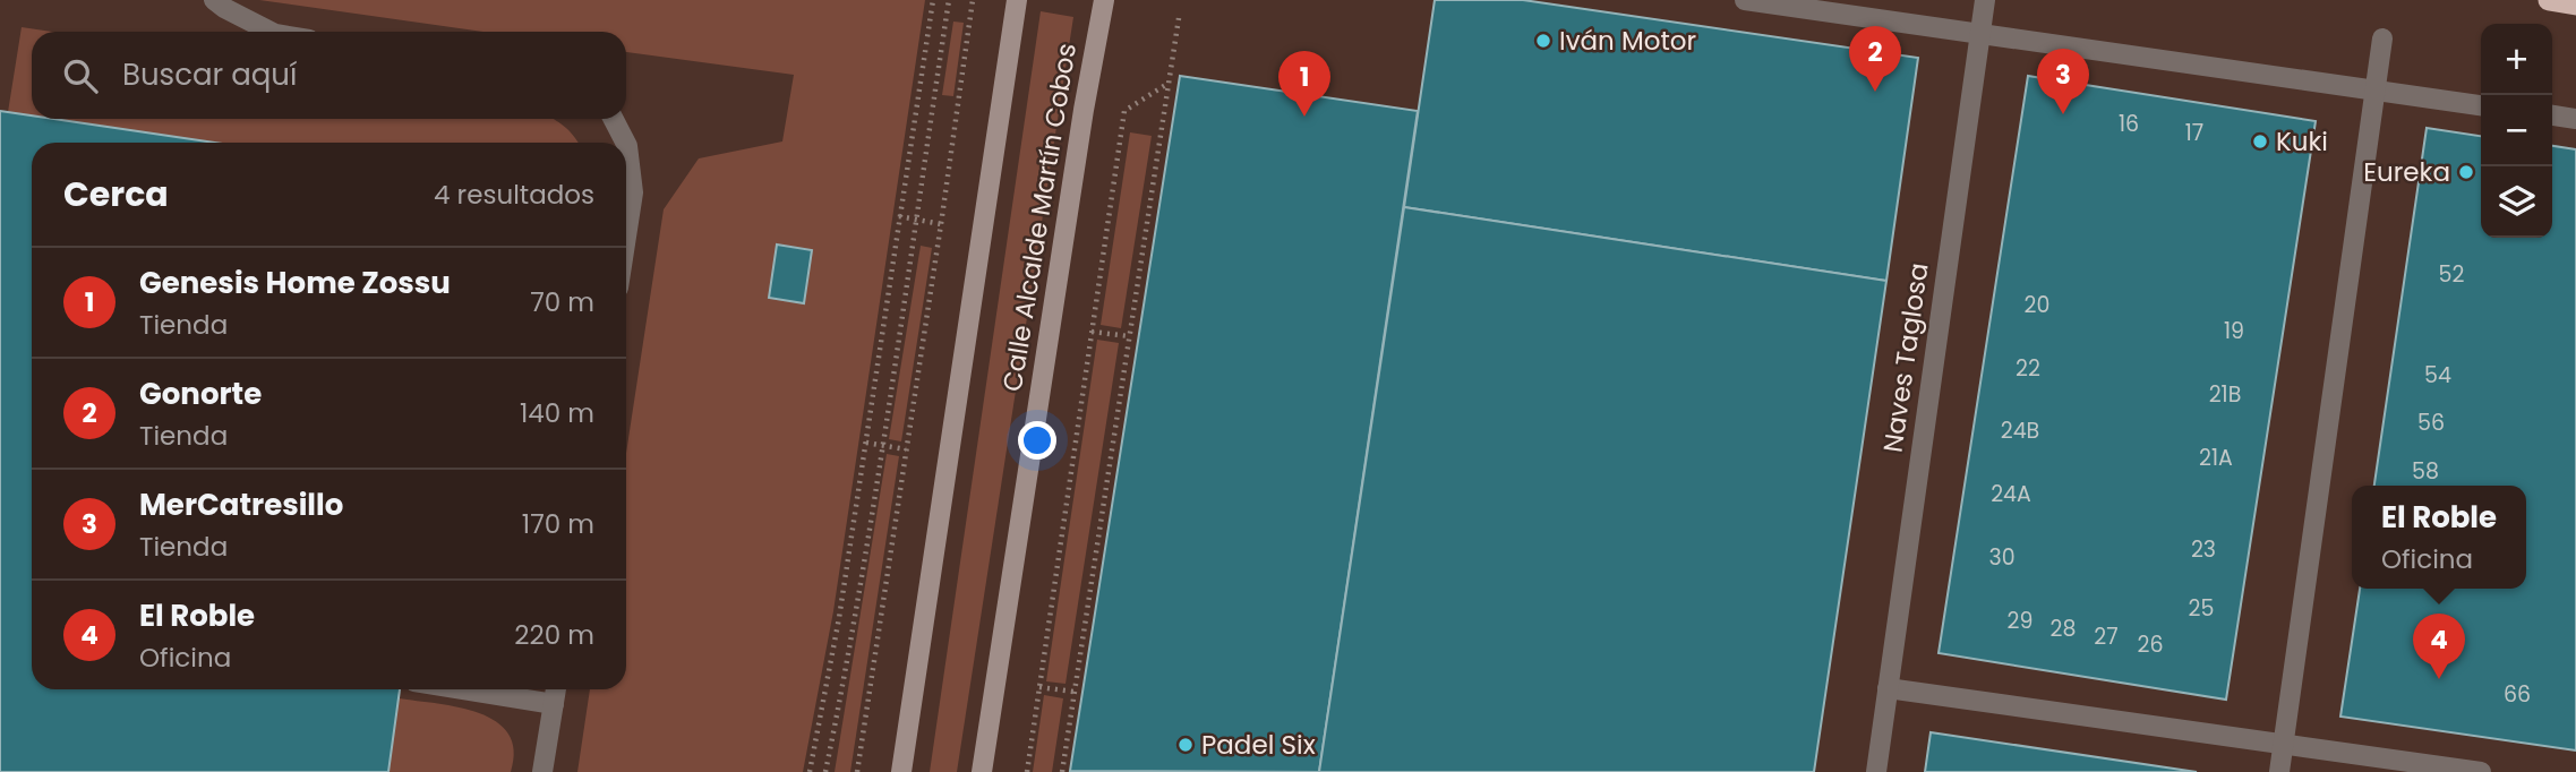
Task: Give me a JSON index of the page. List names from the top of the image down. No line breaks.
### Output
{"streets":{"main road":["Calle Alcalde Martín Cobos"],"lane":["Naves Taglosa"]},"places":["Iván Motor","Kuki","Eureka","Padel Six"],"house_numbers":["16","17","52","20","19","22","54","21B","56","24B","21A","58","24A","23","30","25","29","28","27","26","66"],"page":{"map_buttons":["+","−"],"pins":["2","3","1","4"],"search":"Buscar aquí","heading":["Cerca","4 resultados"],"list":[{"mark":"1","name":"Genesis Home Zossu","note":"Tienda","value":"70 m"},{"mark":"2","name":"Gonorte","note":"Tienda","value":"140 m"},{"mark":"3","name":"MerCatresillo","note":"Tienda","value":"170 m"},{"mark":"4","name":"El Roble","note":"Oficina","value":"220 m"}],"popup":["El Roble","Oficina"]}}
